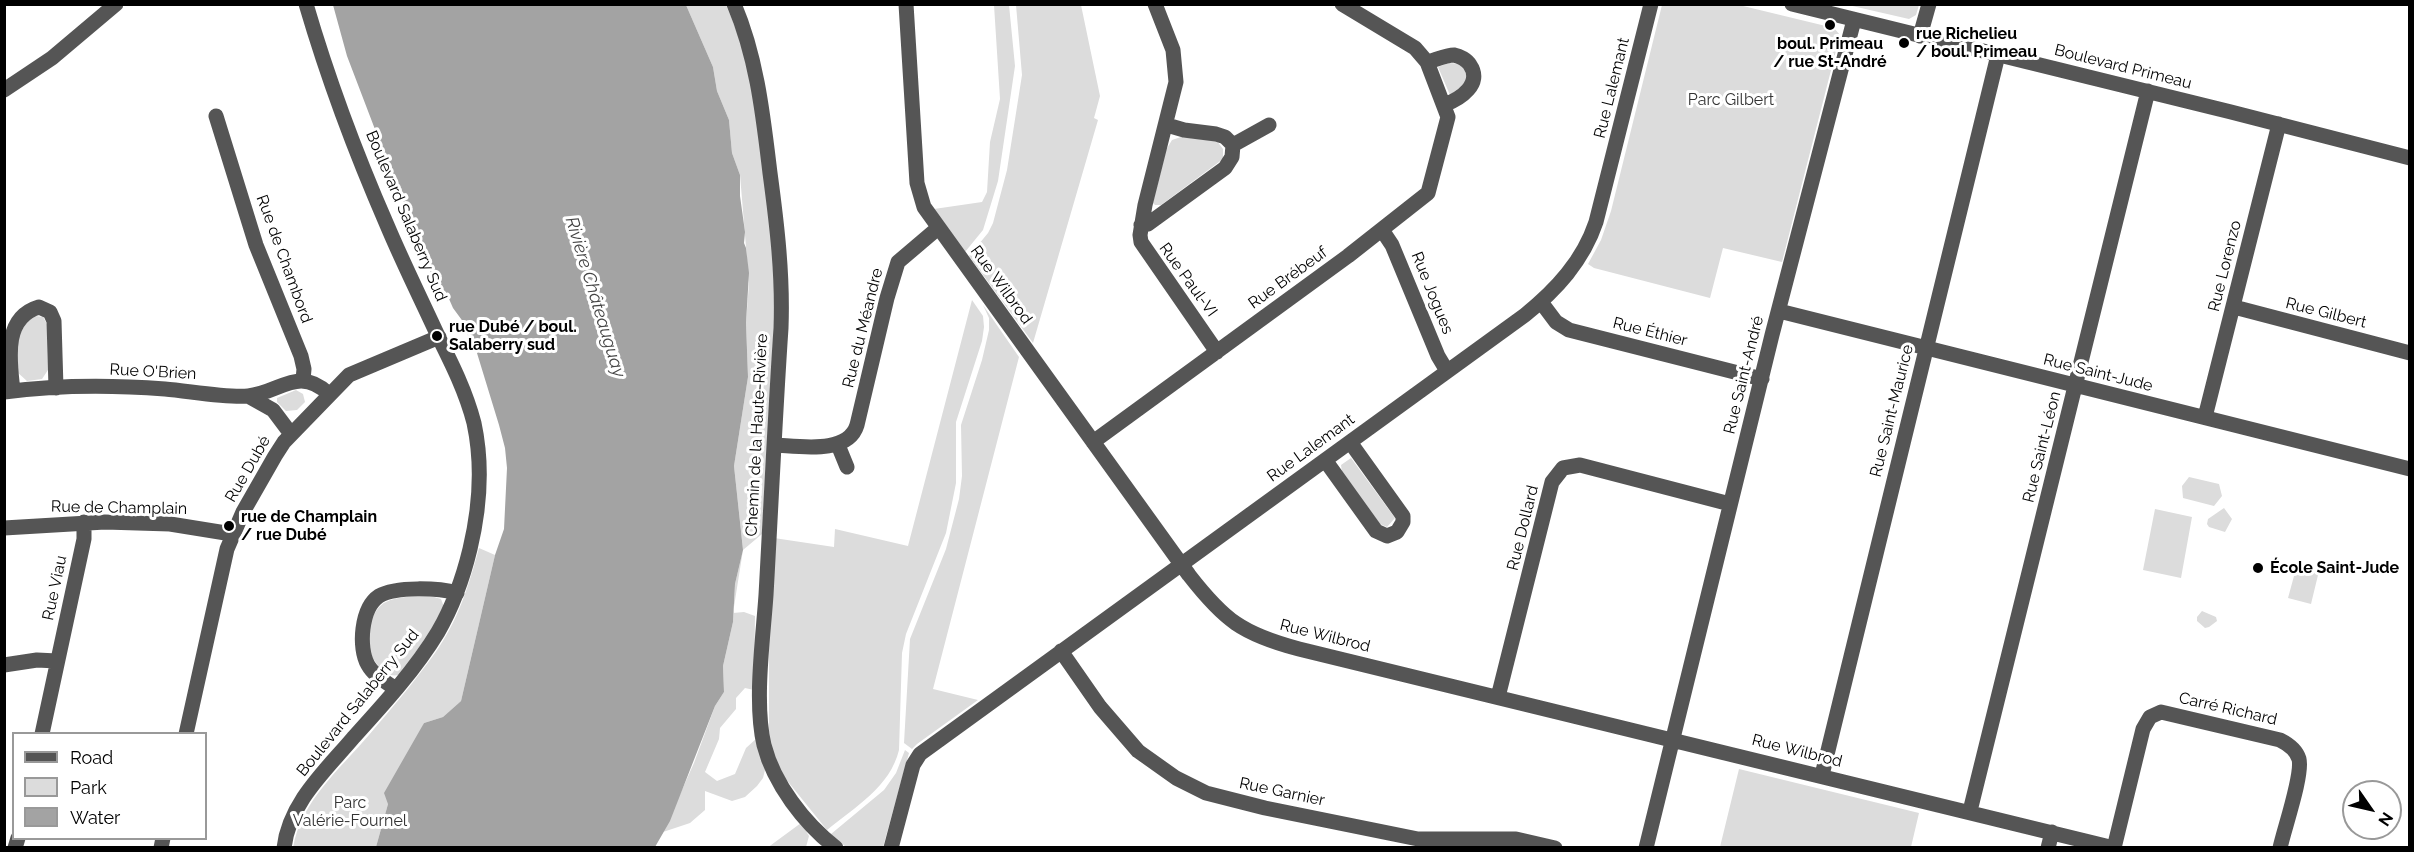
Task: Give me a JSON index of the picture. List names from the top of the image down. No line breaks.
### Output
{"streets":{"street":["Boulevard Primeau","Rue Lalemant","Boulevard Salaberry Sud","Rue de Chambord","Rue Lorenzo","Rue Brébeuf","Rue Paul-VI","Rue Wilbrod","Rue Jogues","Rue Gilbert","Rue du Méandre","Rue Éthier","Rue O'Brien","Rue Saint-Jude","Rue Saint-André","Rue Saint-Maurice","Chemin de la Haute-Rivière","Rue Saint-Léon","Rue Dubé","Rue de Champlain","Rue Dollard","Rue Viau","Carré Richard","Rue Garnier"]},"crossings":[["Boulevard Primeau","Rue Lorenzo"],["Boulevard Primeau","Rue Saint-André"],["Boulevard Primeau","Rue Saint-Maurice"],["Boulevard Primeau","Rue Saint-Léon"],["Rue Lalemant","Rue Wilbrod"],["Rue Lalemant","Rue Jogues"],["Rue Lalemant","Rue Éthier"],["Rue Lalemant","Rue Garnier"],["Boulevard Salaberry Sud","Rue Dubé"],["Rue de Chambord","Rue O'Brien"],["Rue Lorenzo","Rue Gilbert"],["Rue Lorenzo","Rue Saint-Jude"],["Rue Brébeuf","Rue Paul-VI"],["Rue Brébeuf","Rue Wilbrod"],["Rue Brébeuf","Rue Jogues"],["Rue Wilbrod","Rue du Méandre"],["Rue Wilbrod","Rue Saint-André"],["Rue Wilbrod","Rue Saint-Maurice"],["Rue Wilbrod","Rue Saint-Léon"],["Rue Wilbrod","Rue Dollard"],["Rue Wilbrod","Carré Richard"],["Rue Éthier","Rue Saint-André"],["Rue O'Brien","Rue Dubé"],["Rue Saint-Jude","Rue Saint-André"],["Rue Saint-Jude","Rue Saint-Maurice"],["Rue Saint-Jude","Rue Saint-Léon"],["Rue Saint-André","Rue Dollard"],["Rue Dubé","Rue de Champlain"],["Rue de Champlain","Rue Viau"]],"water":["Rivière Châteauguay"],"parks":["Parc Gilbert","Parc Valérie-Fournel"],"places":["boul. Primeau / rue St-André","rue Richelieu / boul. Primeau","rue Dubé / boul. Salaberry sud","rue de Champlain / rue Dubé","École Saint-Jude"],"legend":["Road","Park","Water"],"north":"bottom right"}
